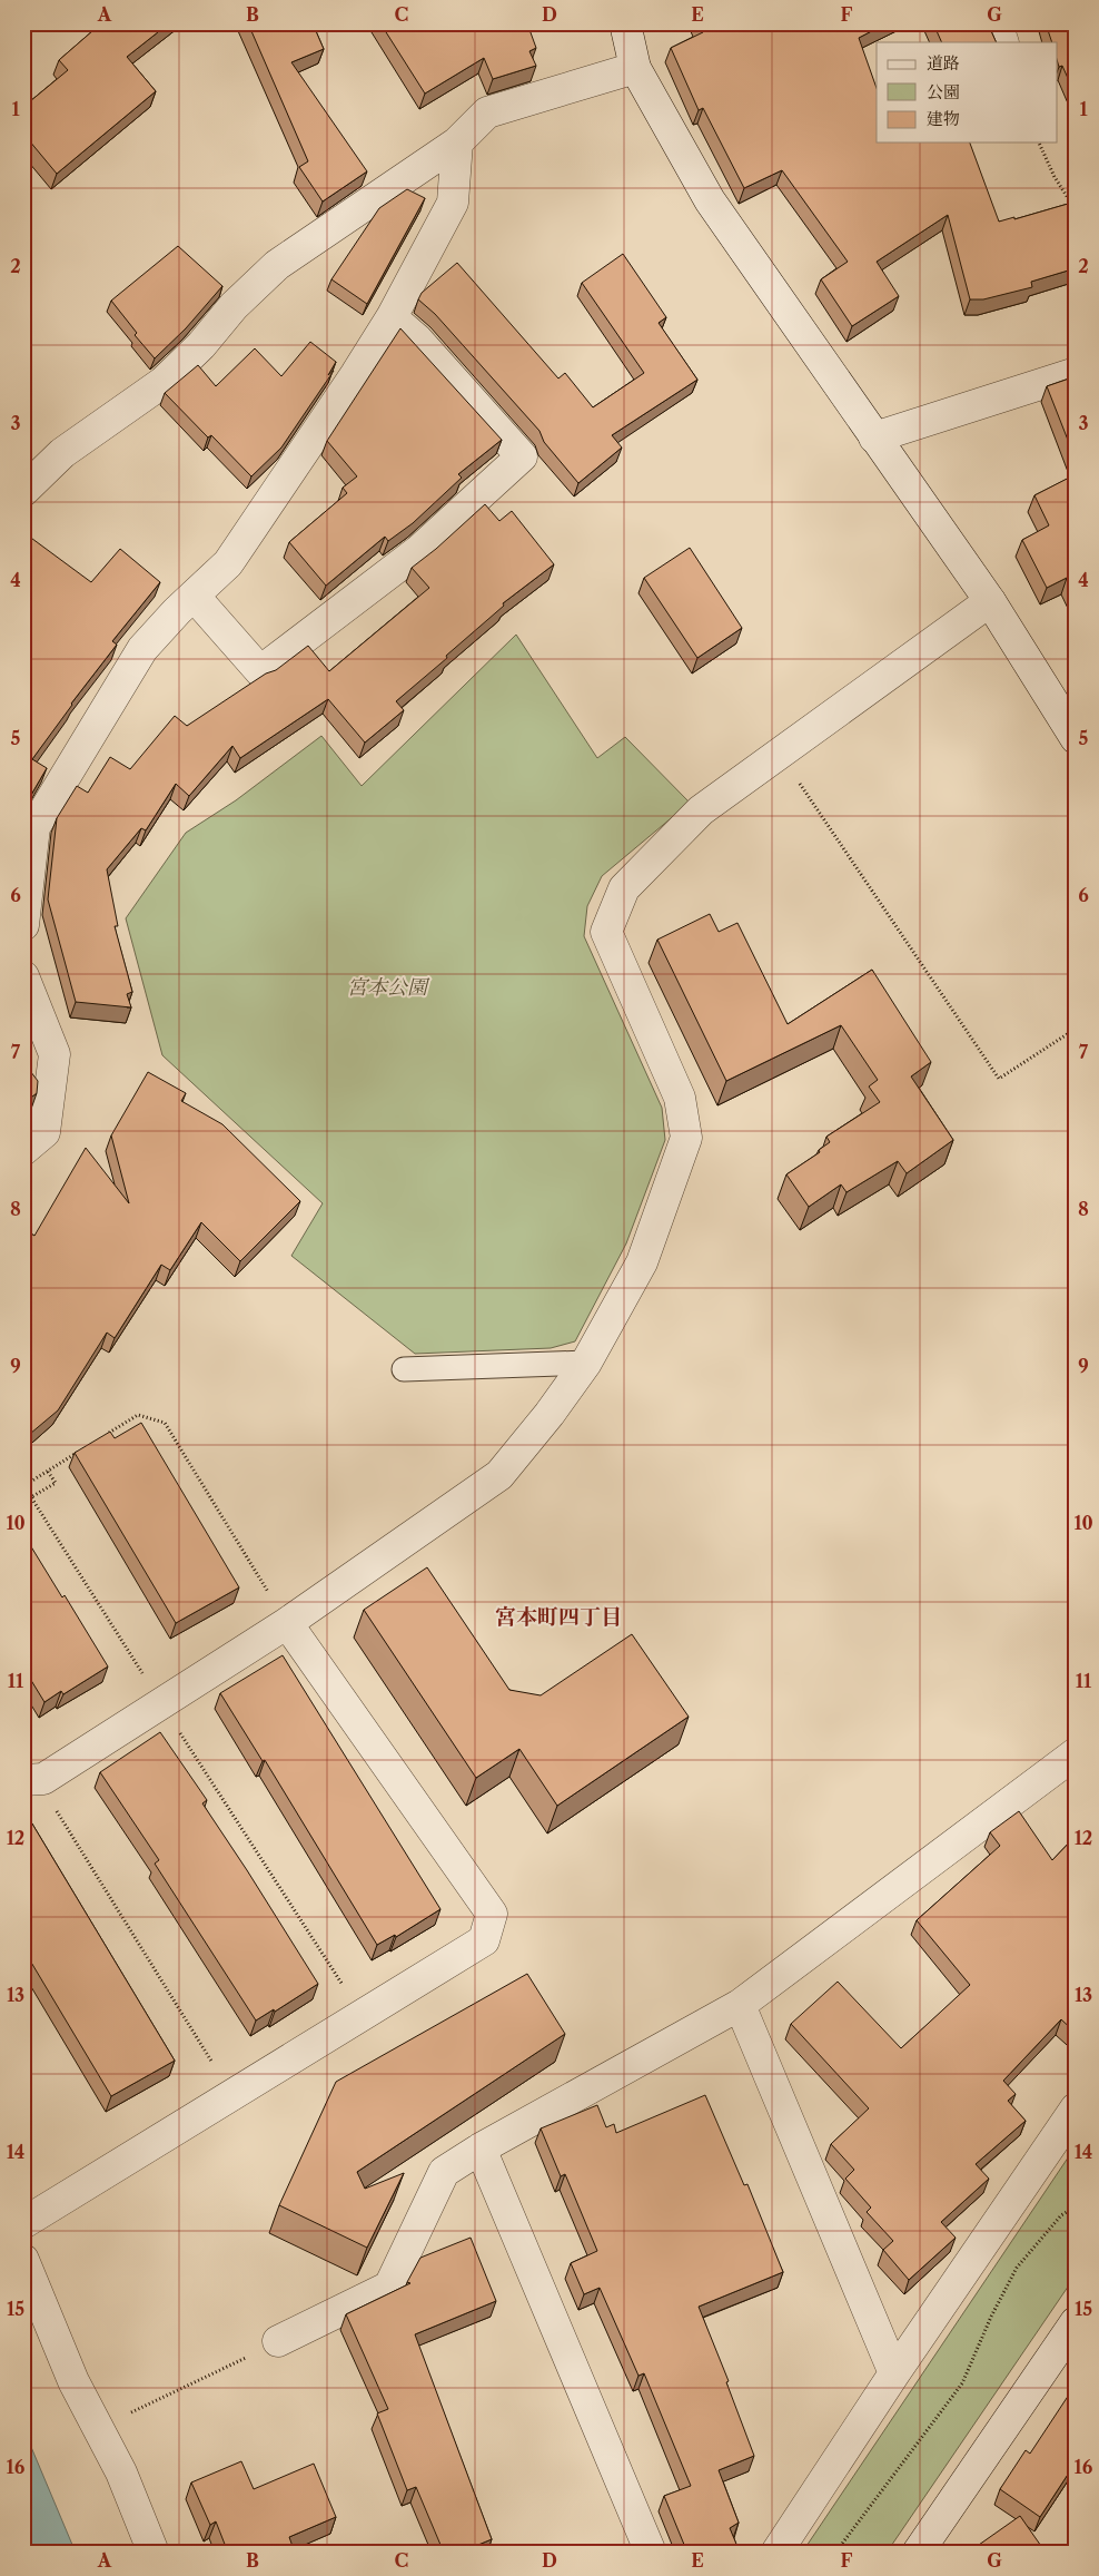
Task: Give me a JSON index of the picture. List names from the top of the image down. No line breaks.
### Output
{"districts":["宮本町四丁目"],"parks":["宮本公園"],"legend":["道路","公園","建物"],"grid":{"columns":["A","B","C","D","E","F","G"],"rows":["1","2","3","4","5","6","7","8","9","10","11","12","13","14","15","16"]}}
